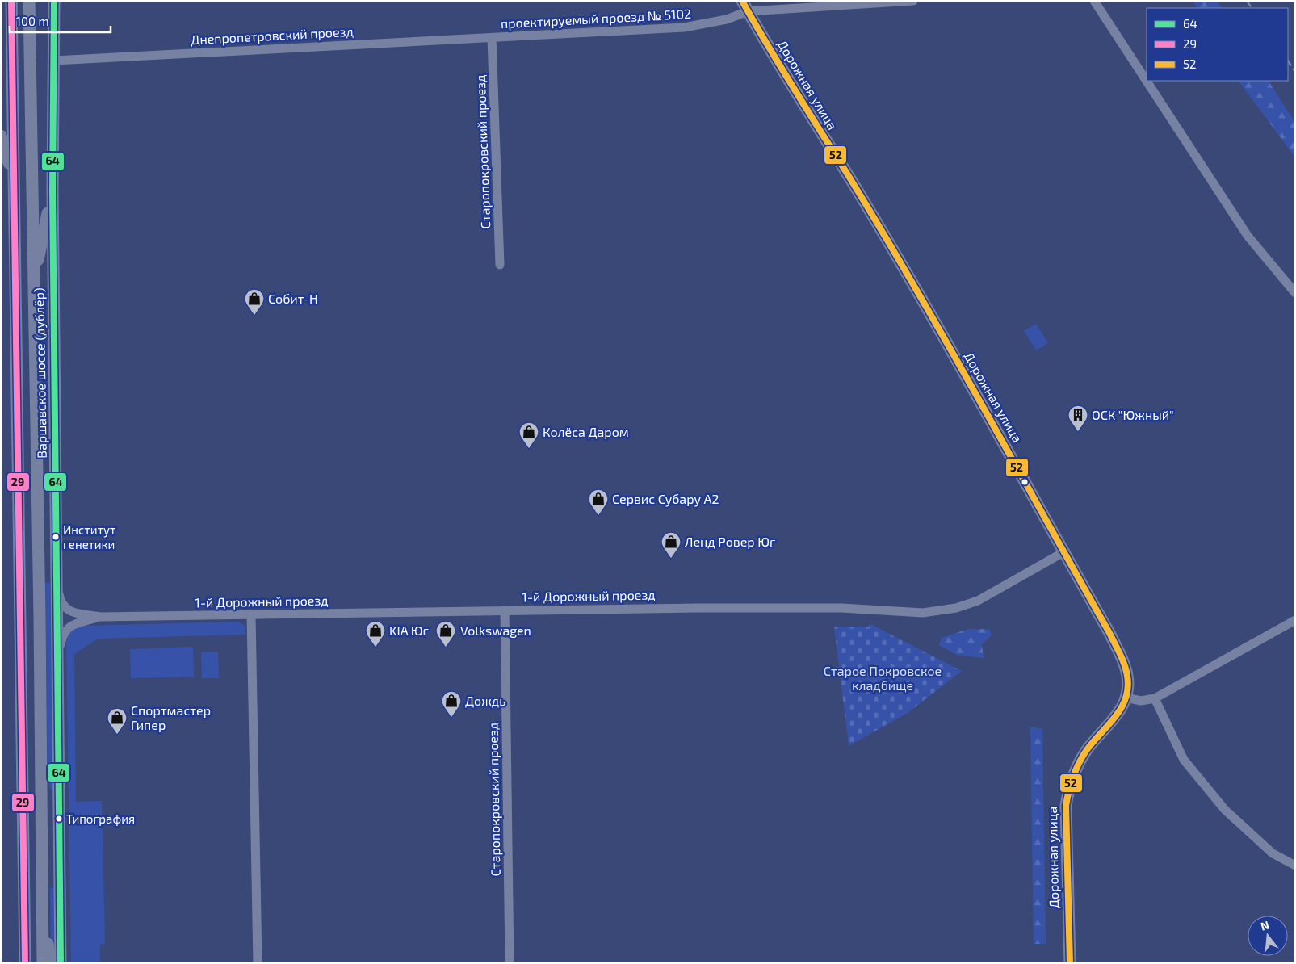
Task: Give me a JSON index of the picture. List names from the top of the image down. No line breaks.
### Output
{"streets":{"main road":["Дорожная улица","Варшавское шоссе (дублёр)"],"street":["проектируемый проезд № 5102","Днепропетровский проезд","Старопокровский проезд","1-й Дорожный проезд"]},"crossings":[["проектируемый проезд № 5102","Днепропетровский проезд"],["проектируемый проезд № 5102","Дорожная улица"],["проектируемый проезд № 5102","Старопокровский проезд"],["Днепропетровский проезд","Старопокровский проезд"],["Днепропетровский проезд","Варшавское шоссе (дублёр)"],["Дорожная улица","1-й Дорожный проезд"],["Старопокровский проезд","1-й Дорожный проезд"]],"parks":["Старое Покровское кладбище"],"places":{"shop":["Собит-Н","Колёса Даром","Сервис Субару А2","Ленд Ровер Юг","KIA Юг","Volkswagen","Дождь","Спортмастер Гипер"],"building":["ОСК \"Южный\""],"other":["Институт генетики","Типография"]},"lines":["transit line 64","transit line 29","transit line 52"],"legend":["64","29","52"],"scale_bar":"100 m","north":"top"}
